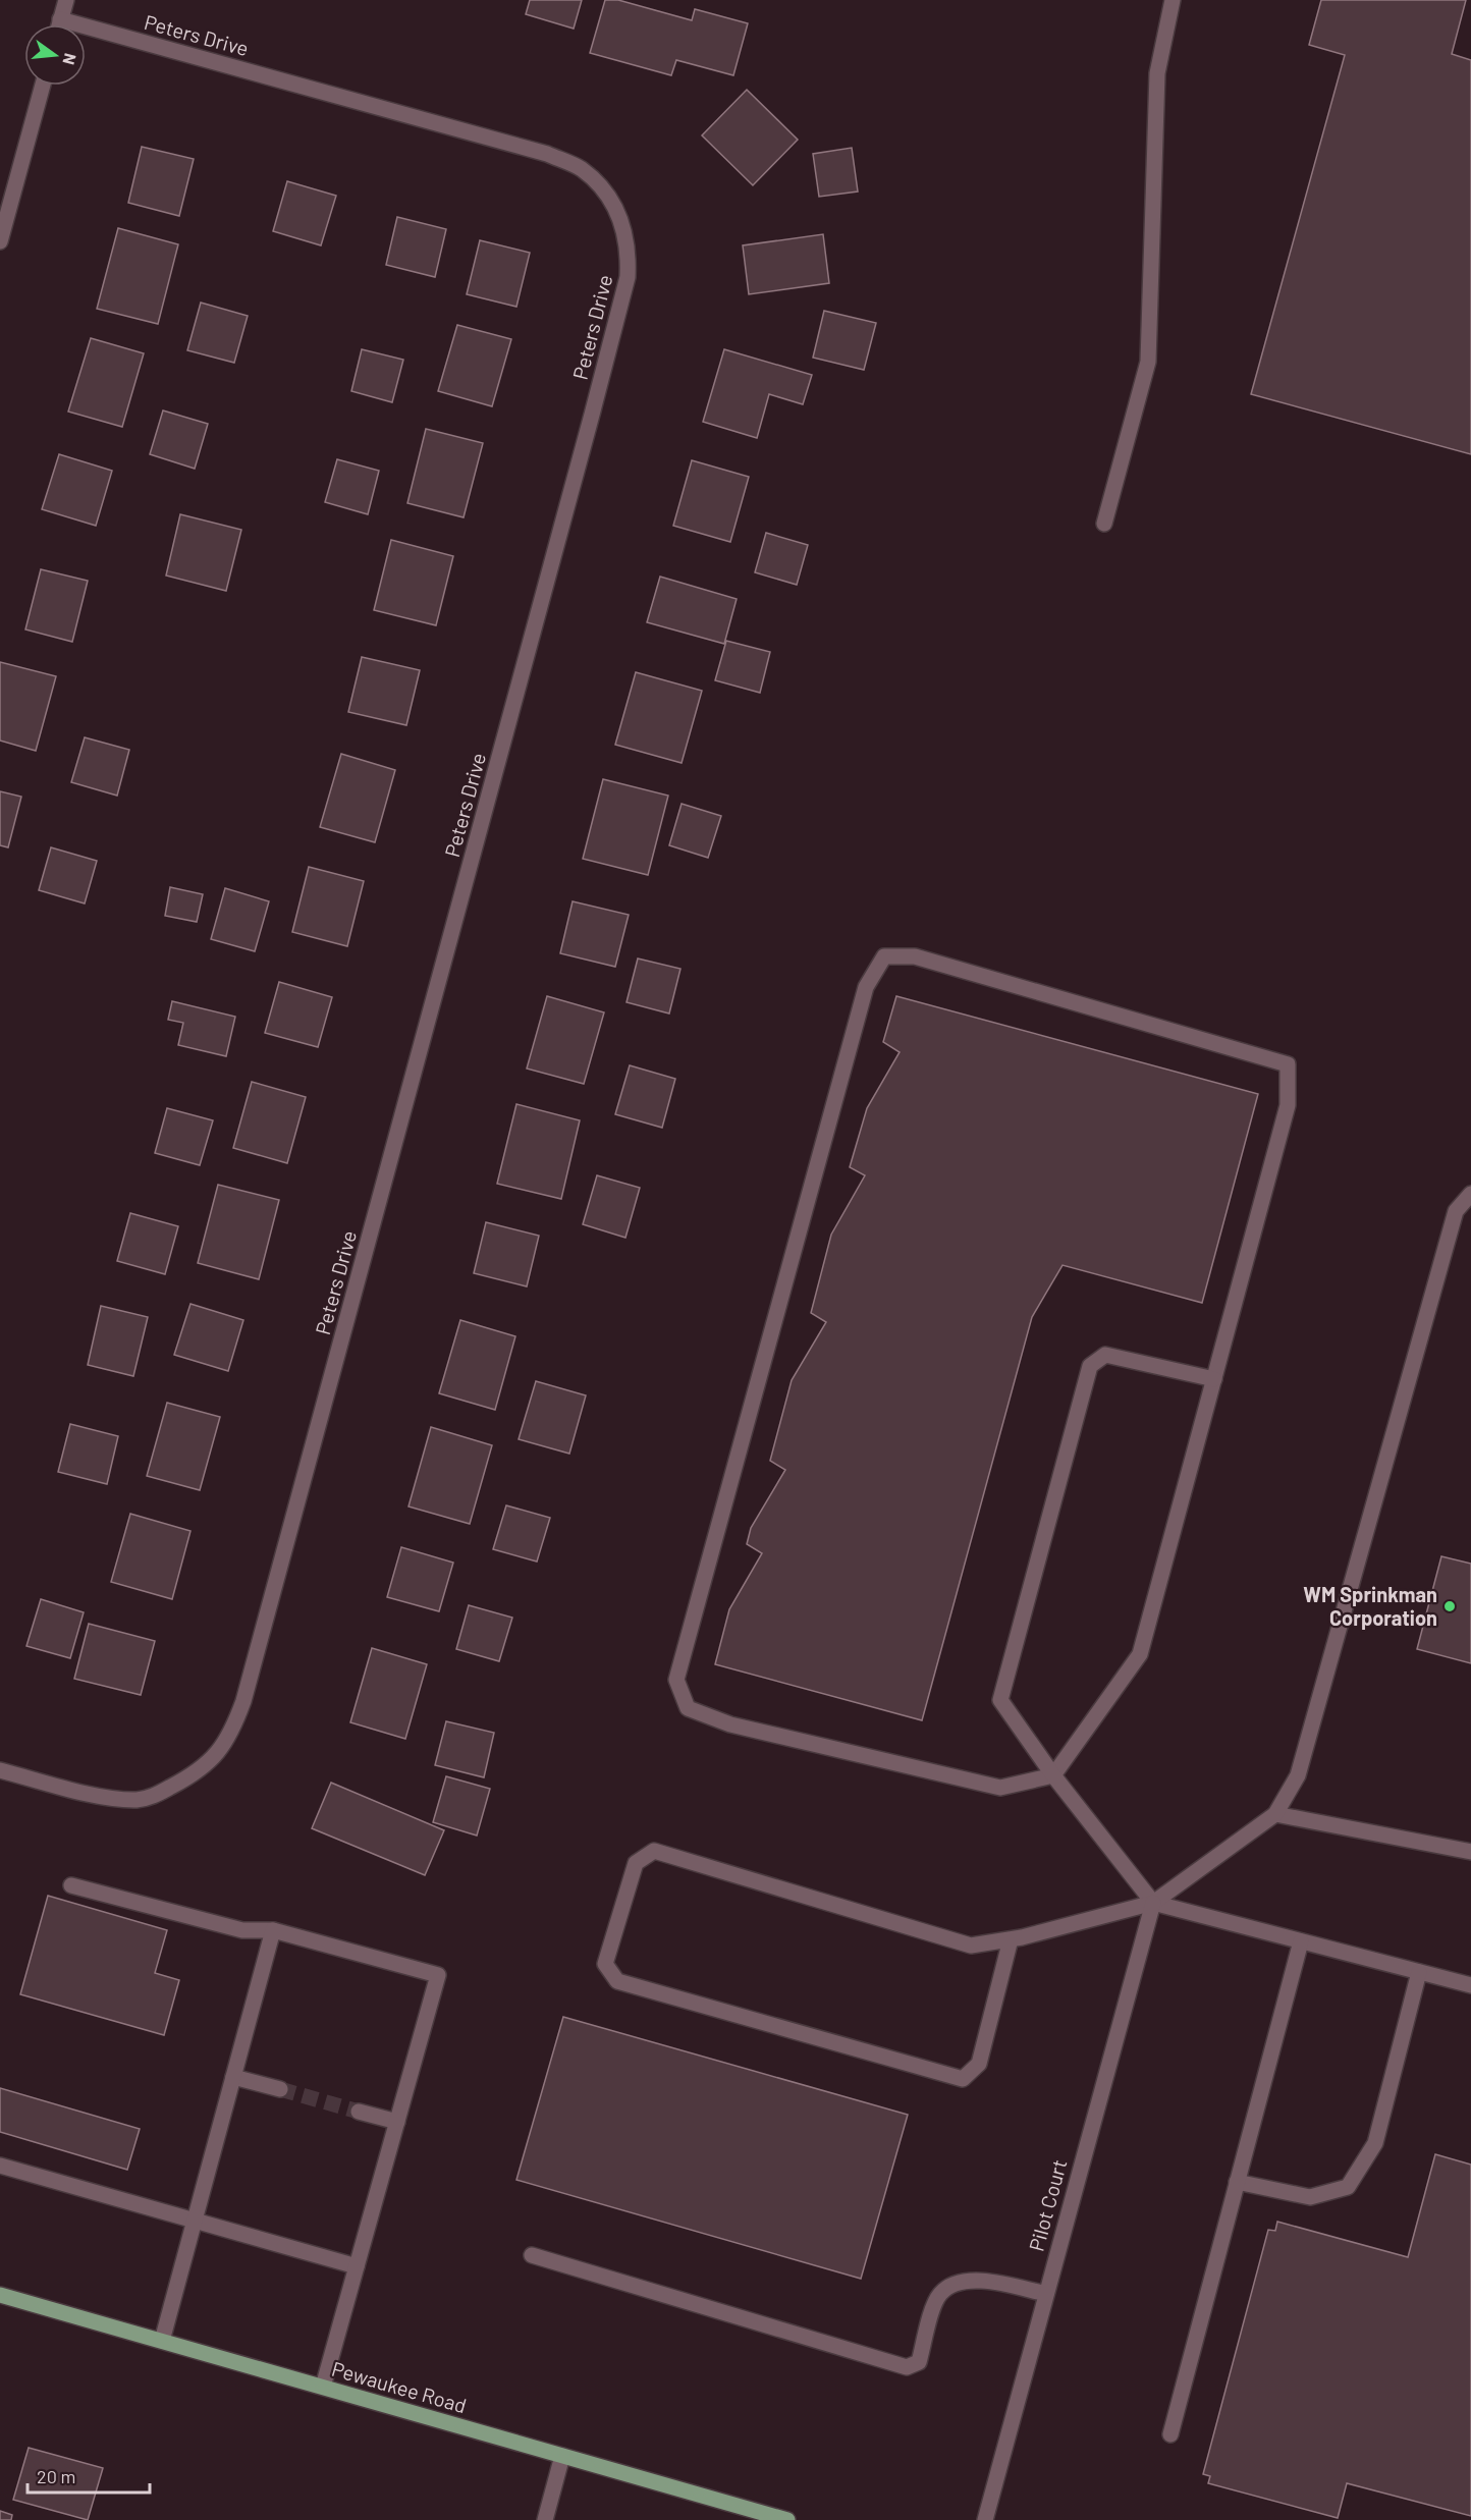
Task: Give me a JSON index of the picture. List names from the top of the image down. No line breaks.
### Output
{"streets":{"main road":["Pewaukee Road"],"street":["Peters Drive","Pilot Court"]},"places":["WM Sprinkman Corporation"],"scale_bar":"20 m","north":"right"}
